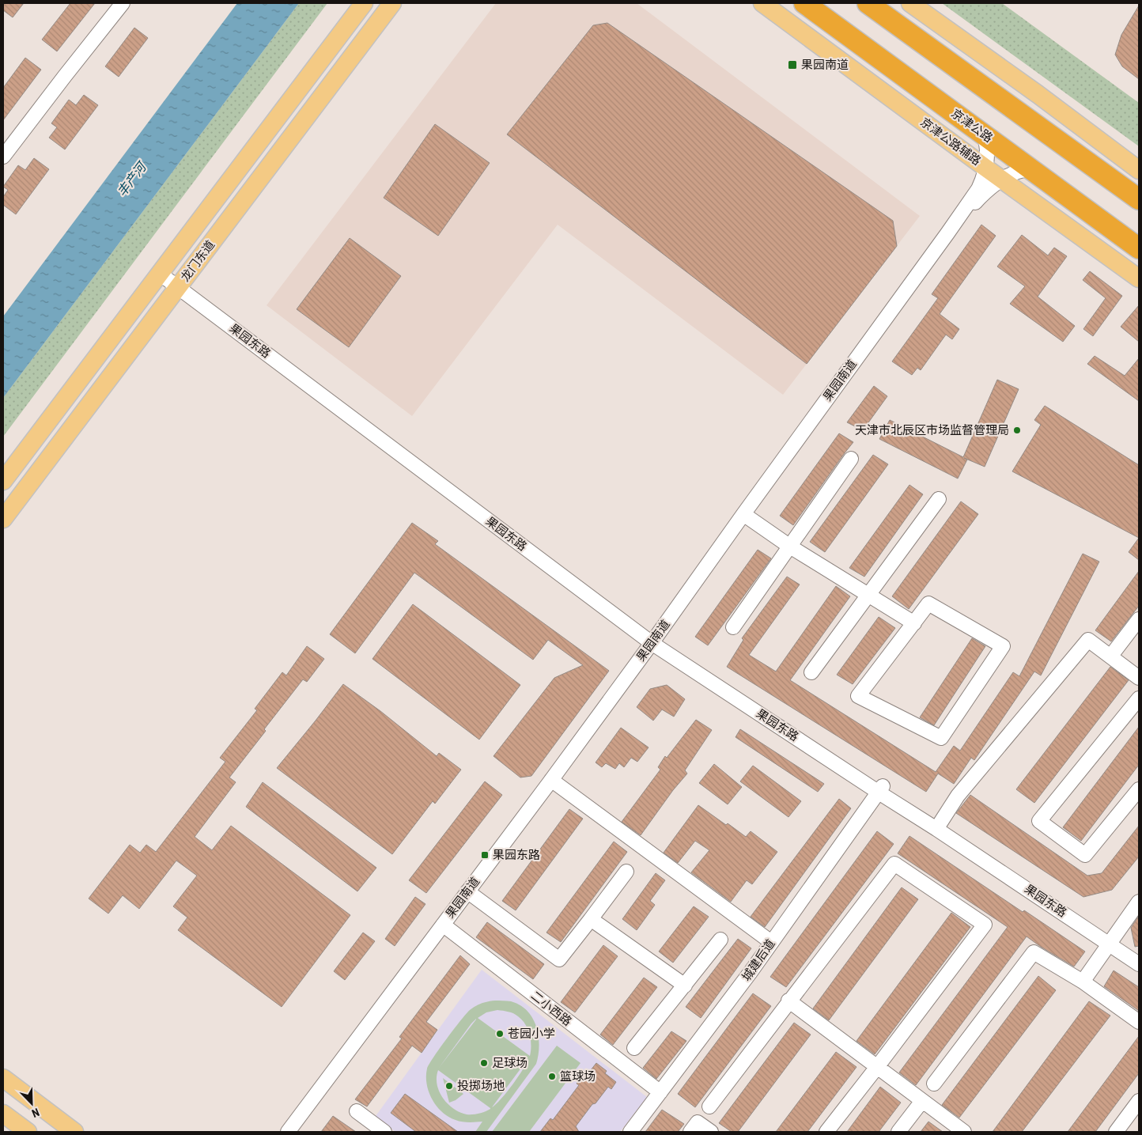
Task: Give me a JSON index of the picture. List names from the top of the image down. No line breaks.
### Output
{"streets":{"highway":["京津公路"],"main road":["京津公路辅路","龙门东道"],"street":["果园东路","果园南道","城建后道","二小西路"]},"crossings":[["京津公路","果园南道"],["京津公路辅路","果园南道"],["龙门东道","果园东路"],["果园东路","果园南道"],["果园东路","城建后道"],["果园南道","二小西路"],["城建后道","二小西路"]],"water":["丰产河"],"places":{"transit":["果园南道","果园东路"],"other":["天津市北辰区市场监督管理局","苍园小学","足球场","篮球场","投掷场地"]},"north":"bottom right"}
